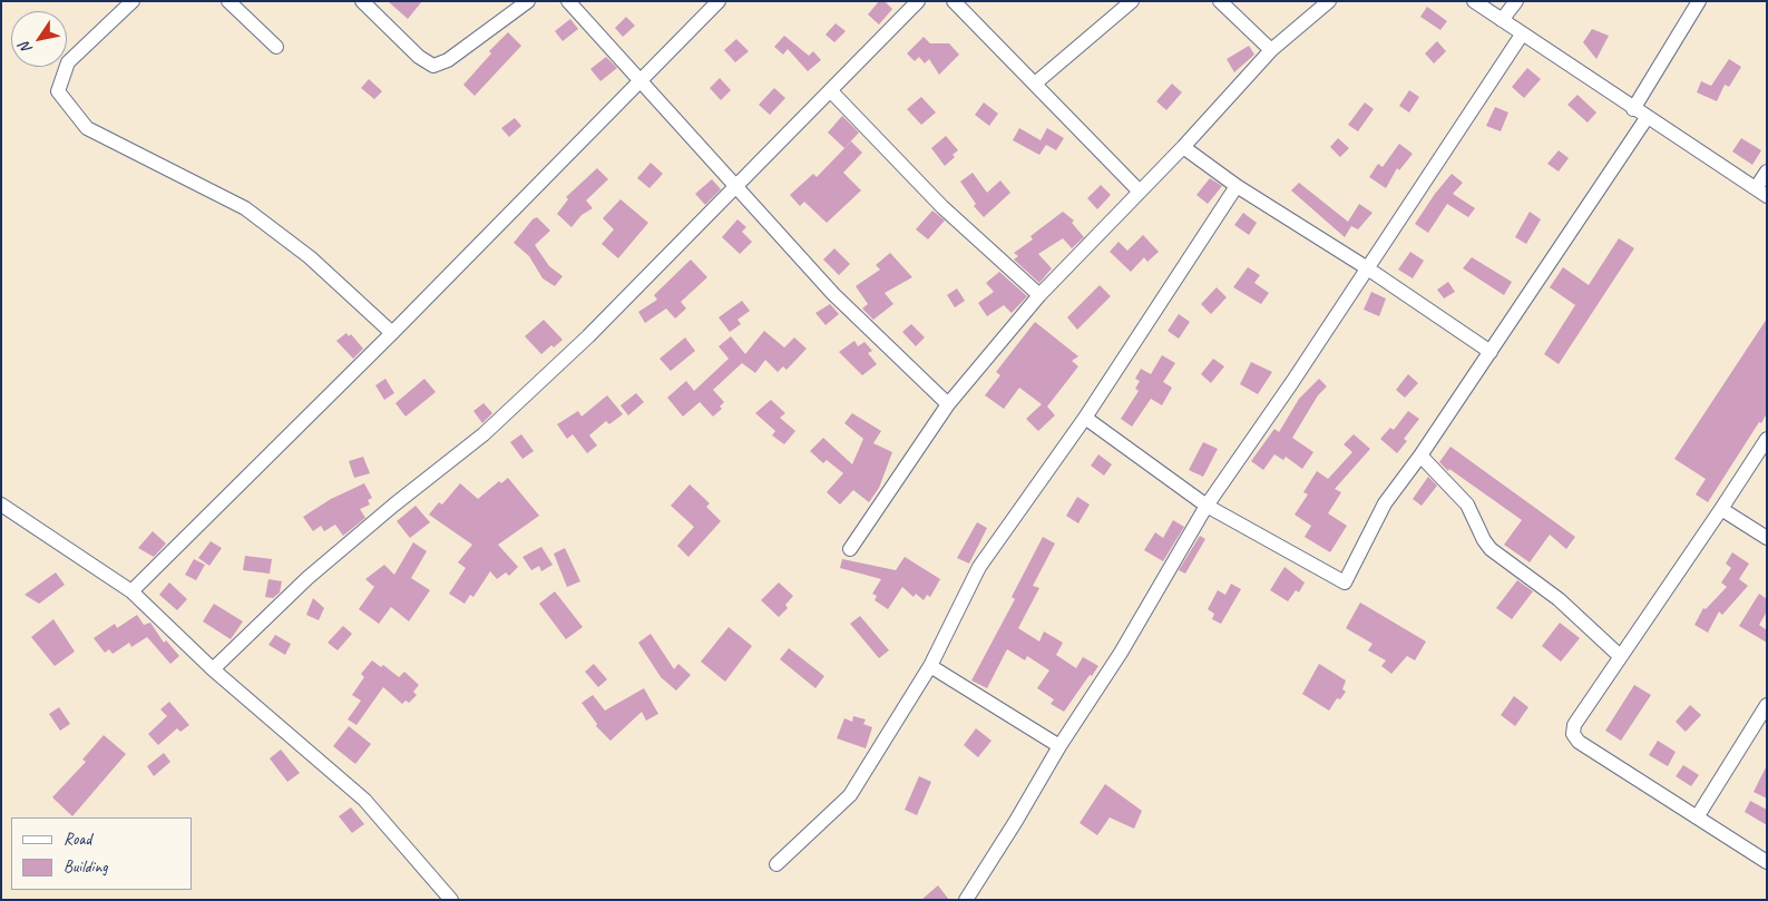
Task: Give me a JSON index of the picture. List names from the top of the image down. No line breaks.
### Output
{"legend":["Road","Building"],"north":"bottom left"}
